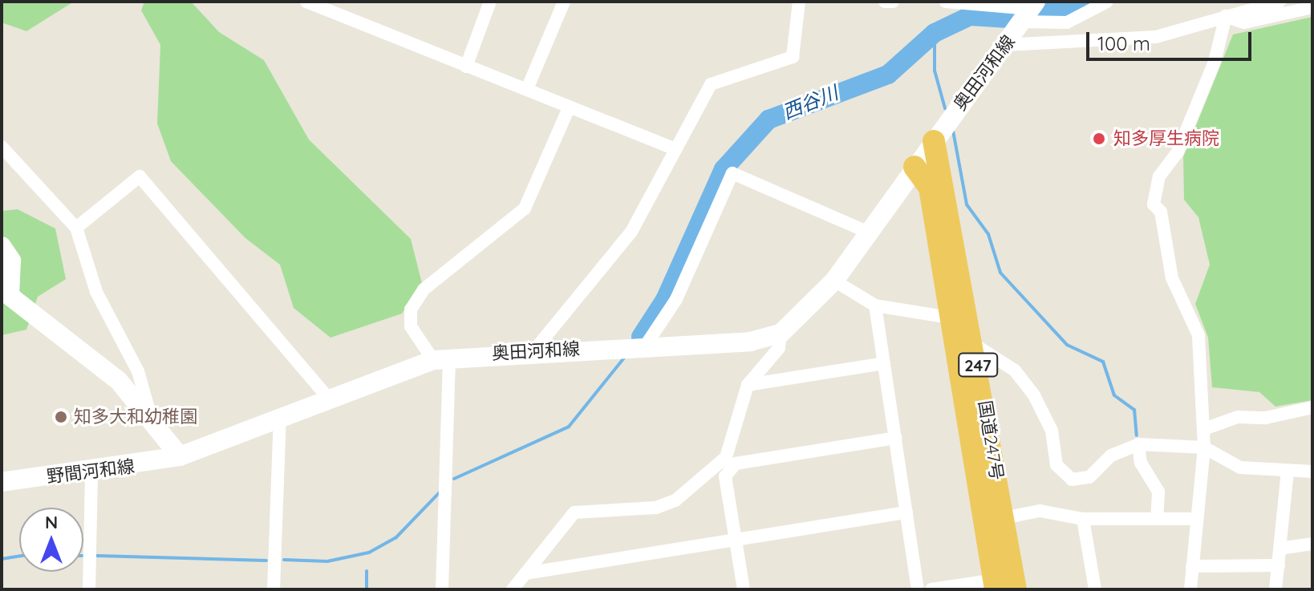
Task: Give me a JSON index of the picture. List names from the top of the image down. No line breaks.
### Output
{"streets":{"highway":["247","国道247号"],"main road":["奥田河和線","野間河和線"]},"crossings":[["奥田河和線","国道247号"],["奥田河和線","野間河和線"]],"water":["西谷川"],"places":["知多厚生病院","知多大和幼稚園"],"scale_bar":"100 m","north":"top"}
